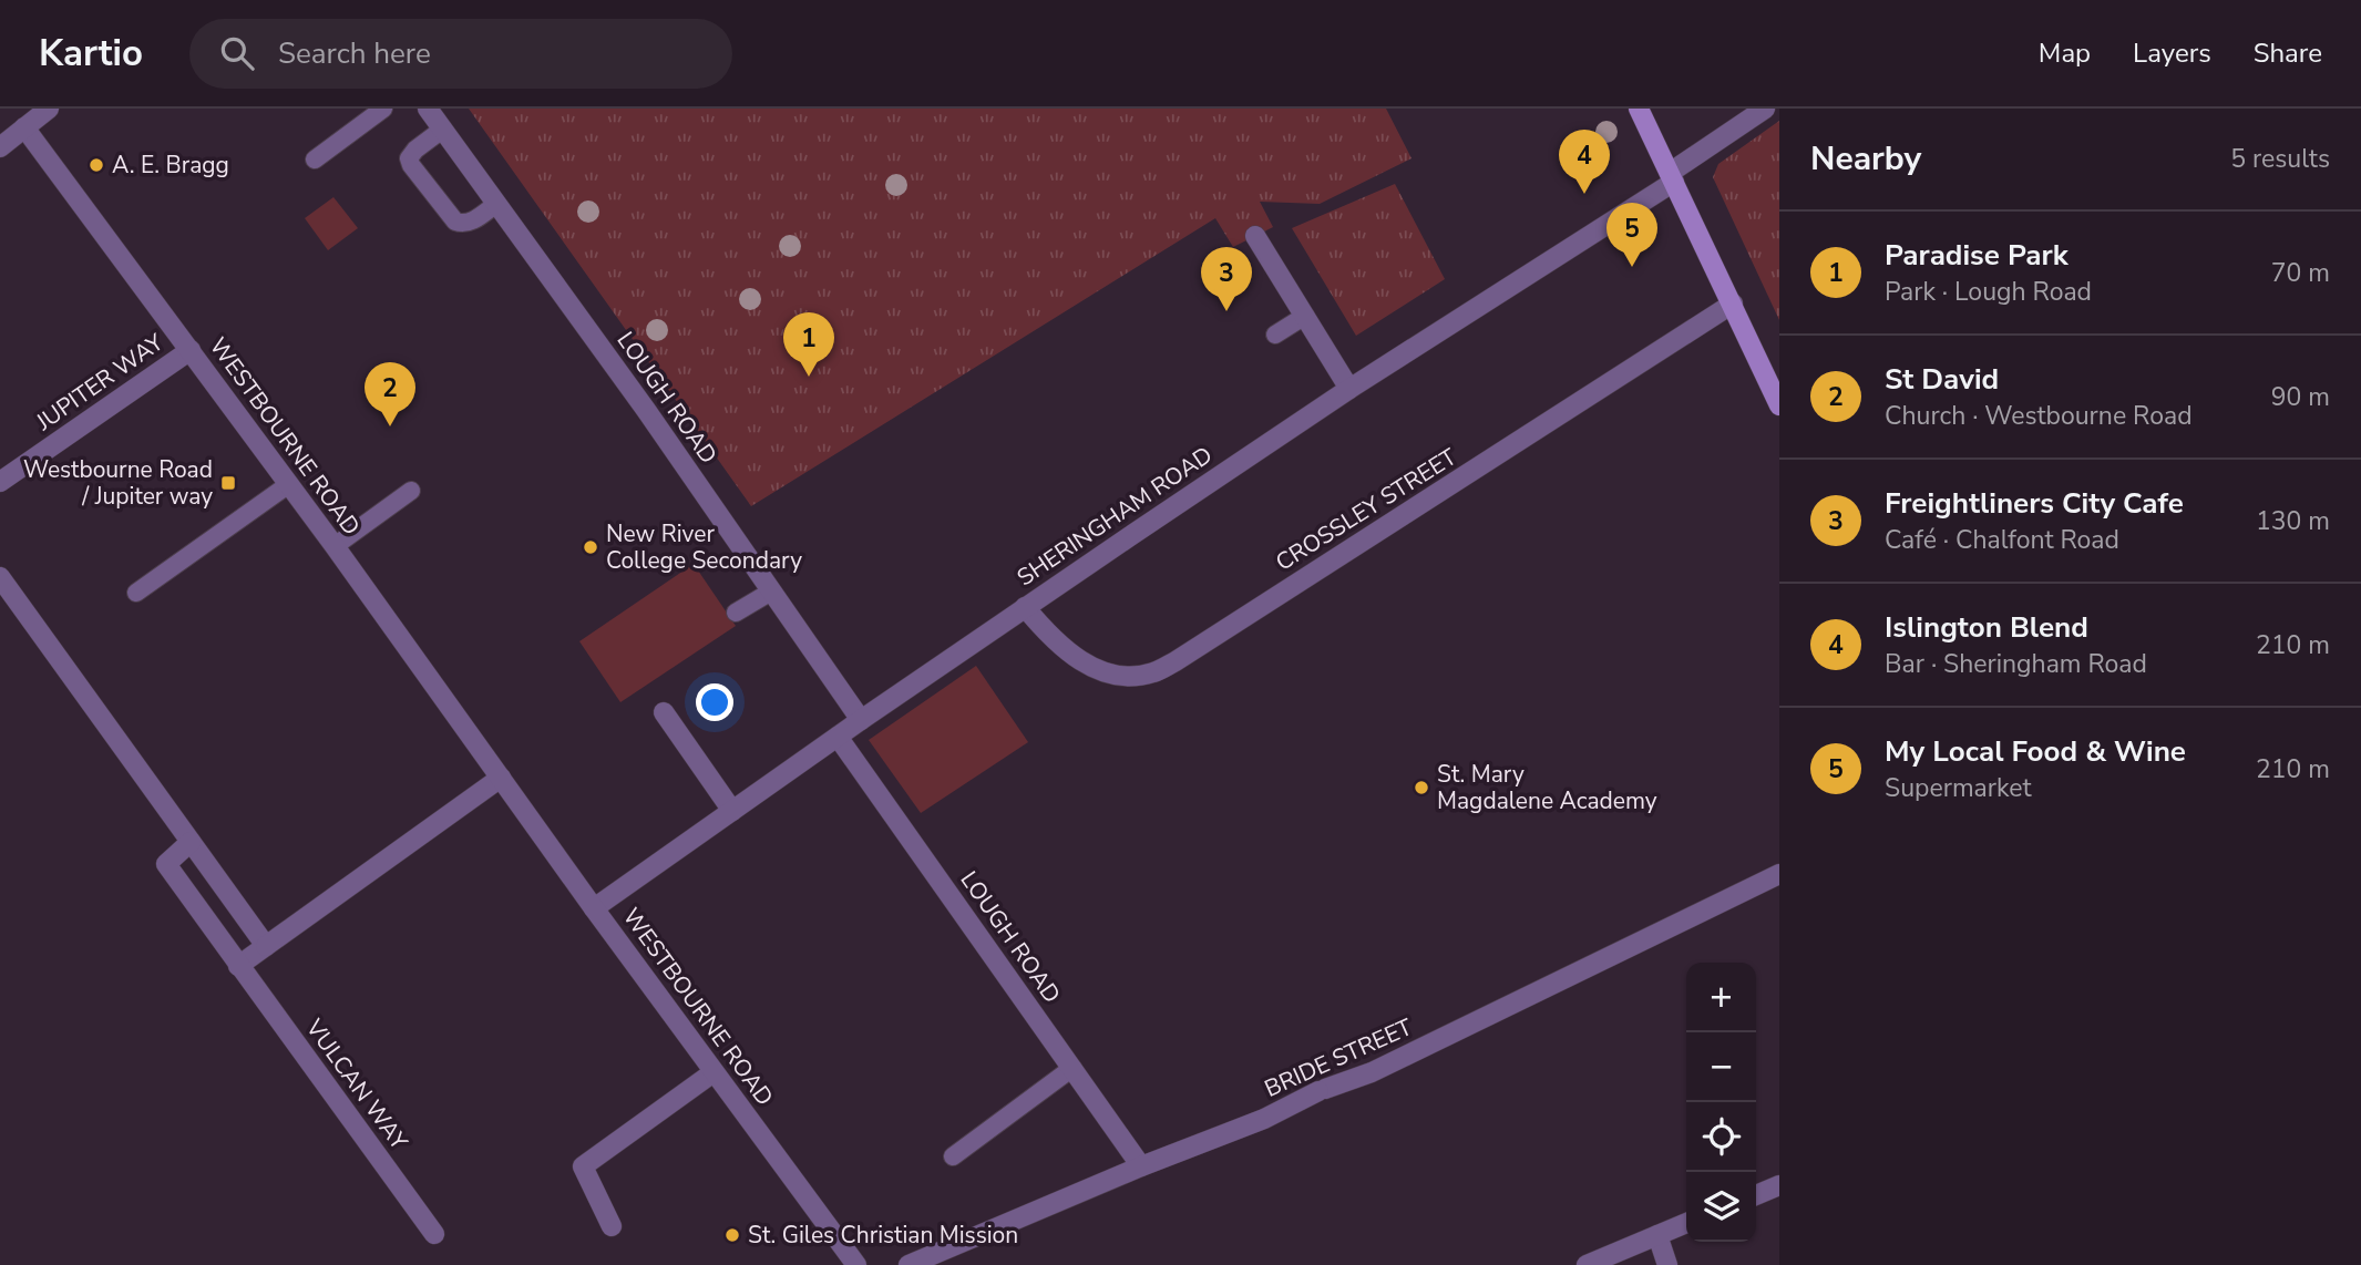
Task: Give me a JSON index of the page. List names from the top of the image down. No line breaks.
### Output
{"streets":{"street":["JUPITER WAY","LOUGH ROAD","WESTBOURNE ROAD","CROSSLEY STREET","SHERINGHAM ROAD","BRIDE STREET","VULCAN WAY"]},"crossings":[["JUPITER WAY","WESTBOURNE ROAD"],["LOUGH ROAD","SHERINGHAM ROAD"],["LOUGH ROAD","BRIDE STREET"],["WESTBOURNE ROAD","SHERINGHAM ROAD"],["CROSSLEY STREET","SHERINGHAM ROAD"]],"places":{"other":["A. E. Bragg","New River College Secondary","St. Mary Magdalene Academy","St. Giles Christian Mission"],"transit":["Westbourne Road / Jupiter way"]},"page":{"header":"Kartio","search":"Search here","nav":["Map","Layers","Share"],"heading":["Nearby","5 results"],"pins":["4","5","3","1","2"],"list":[{"mark":"1","name":"Paradise Park","note":"Park · Lough Road","value":"70 m"},{"mark":"2","name":"St David","note":"Church · Westbourne Road","value":"90 m"},{"mark":"3","name":"Freightliners City Cafe","note":"Café · Chalfont Road","value":"130 m"},{"mark":"4","name":"Islington Blend","note":"Bar · Sheringham Road","value":"210 m"},{"mark":"5","name":"My Local Food & Wine","note":"Supermarket","value":"210 m"}],"map_buttons":["+","−"]}}
